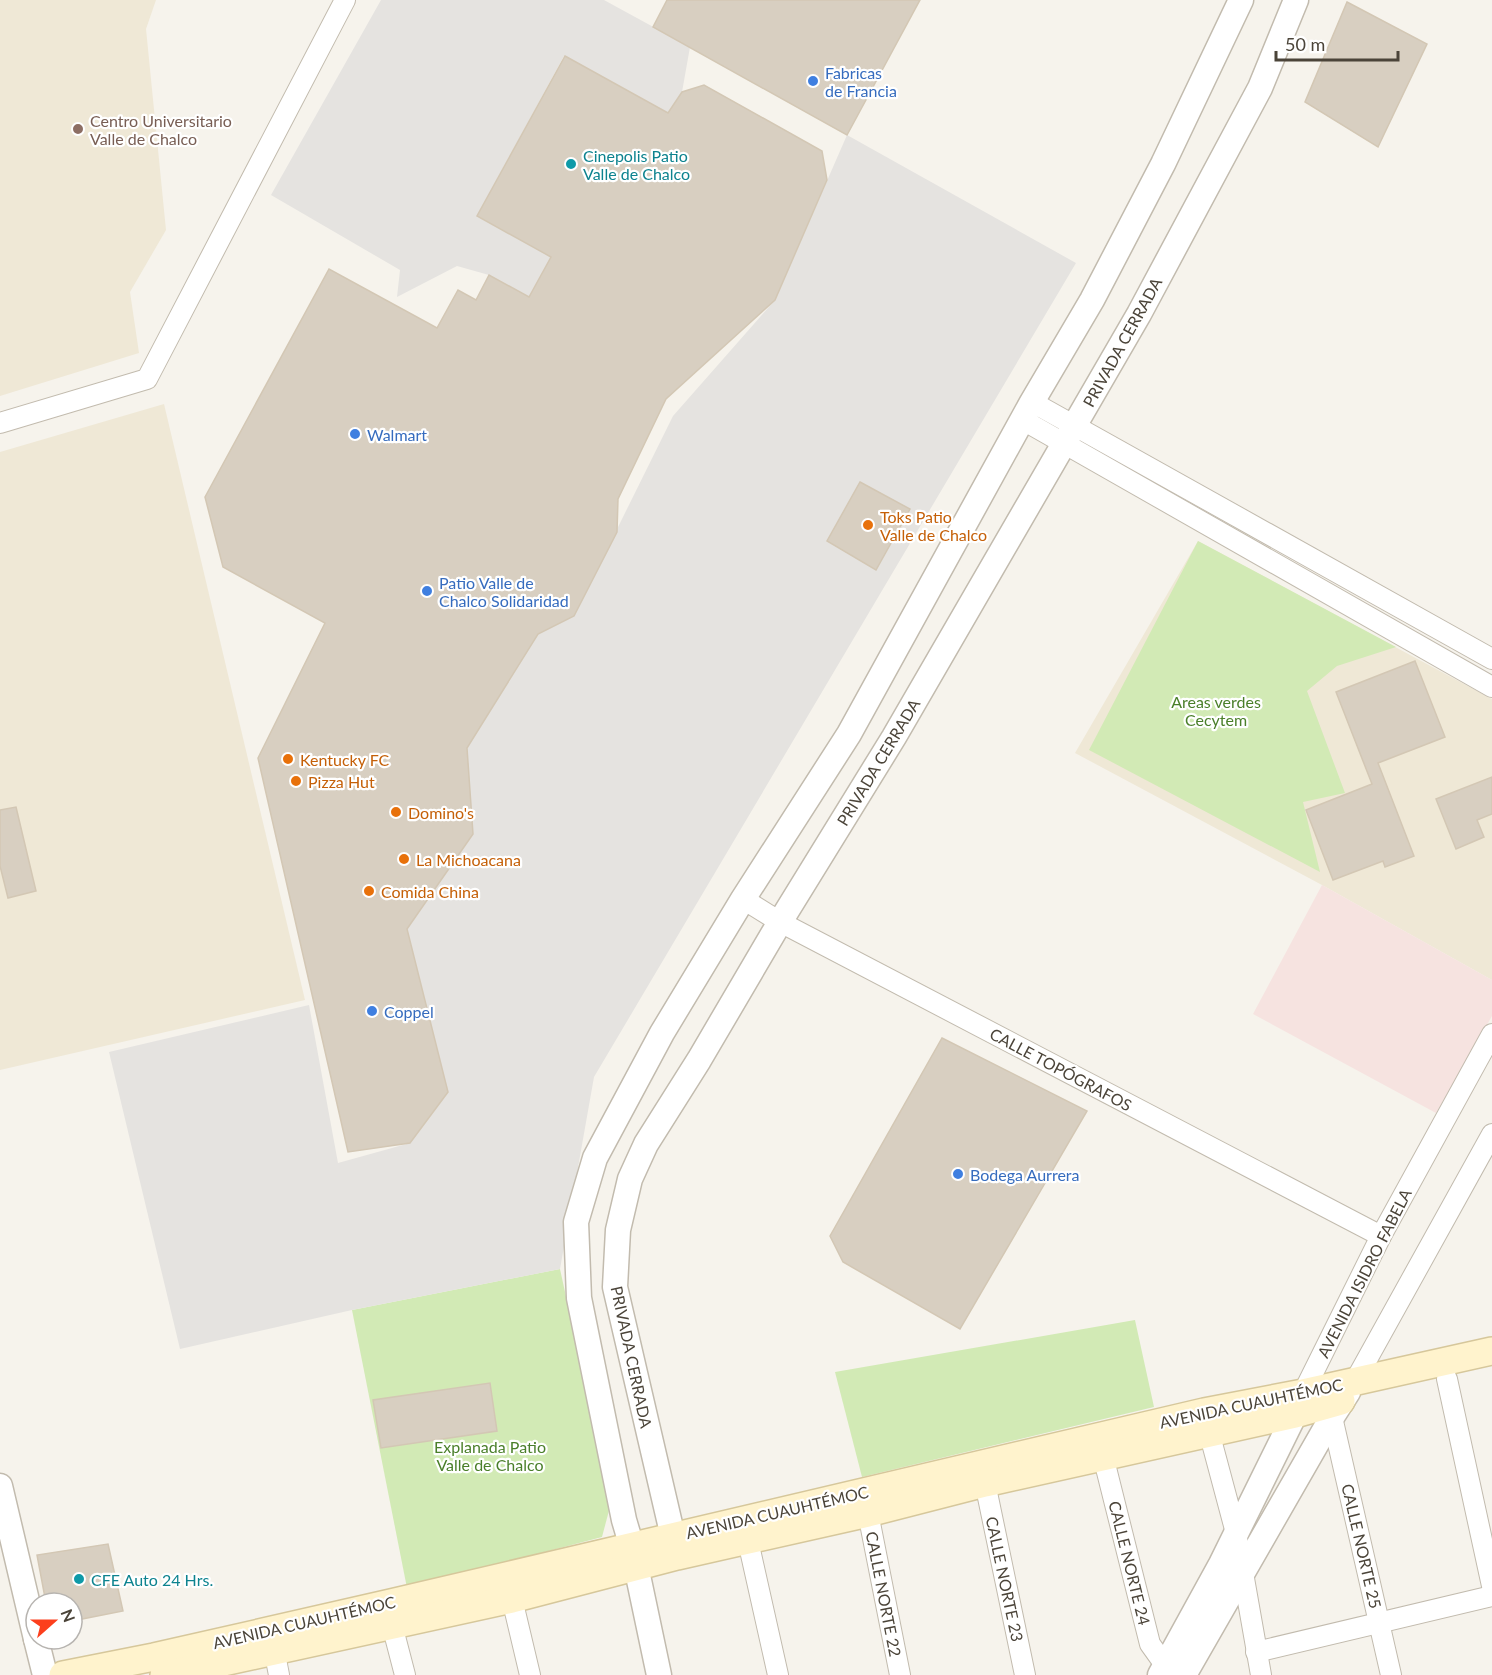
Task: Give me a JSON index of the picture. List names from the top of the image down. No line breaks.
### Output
{"streets":{"main road":["AVENIDA CUAUHTÉMOC"],"street":["PRIVADA CERRADA","CALLE TOPÓGRAFOS","AVENIDA ISIDRO FABELA","CALLE NORTE 25","CALLE NORTE 24","CALLE NORTE 23","CALLE NORTE 22"]},"crossings":[["PRIVADA CERRADA","CALLE TOPÓGRAFOS"],["PRIVADA CERRADA","AVENIDA CUAUHTÉMOC"],["CALLE TOPÓGRAFOS","AVENIDA ISIDRO FABELA"],["AVENIDA ISIDRO FABELA","AVENIDA CUAUHTÉMOC"],["AVENIDA ISIDRO FABELA","CALLE NORTE 24"],["AVENIDA CUAUHTÉMOC","CALLE NORTE 25"],["AVENIDA CUAUHTÉMOC","CALLE NORTE 24"],["AVENIDA CUAUHTÉMOC","CALLE NORTE 23"],["AVENIDA CUAUHTÉMOC","CALLE NORTE 22"]],"parks":["Areas verdes Cecytem","Explanada Patio Valle de Chalco"],"places":["Fabricas de Francia","Centro Universitario Valle de Chalco","Cinepolis Patio Valle de Chalco","Walmart","Toks Patio Valle de Chalco","Patio Valle de Chalco Solidaridad","Kentucky FC","Pizza Hut","Domino's","La Michoacana","Comida China","Coppel","Bodega Aurrera","CFE Auto 24 Hrs."],"scale_bar":"50 m","north":"right"}
